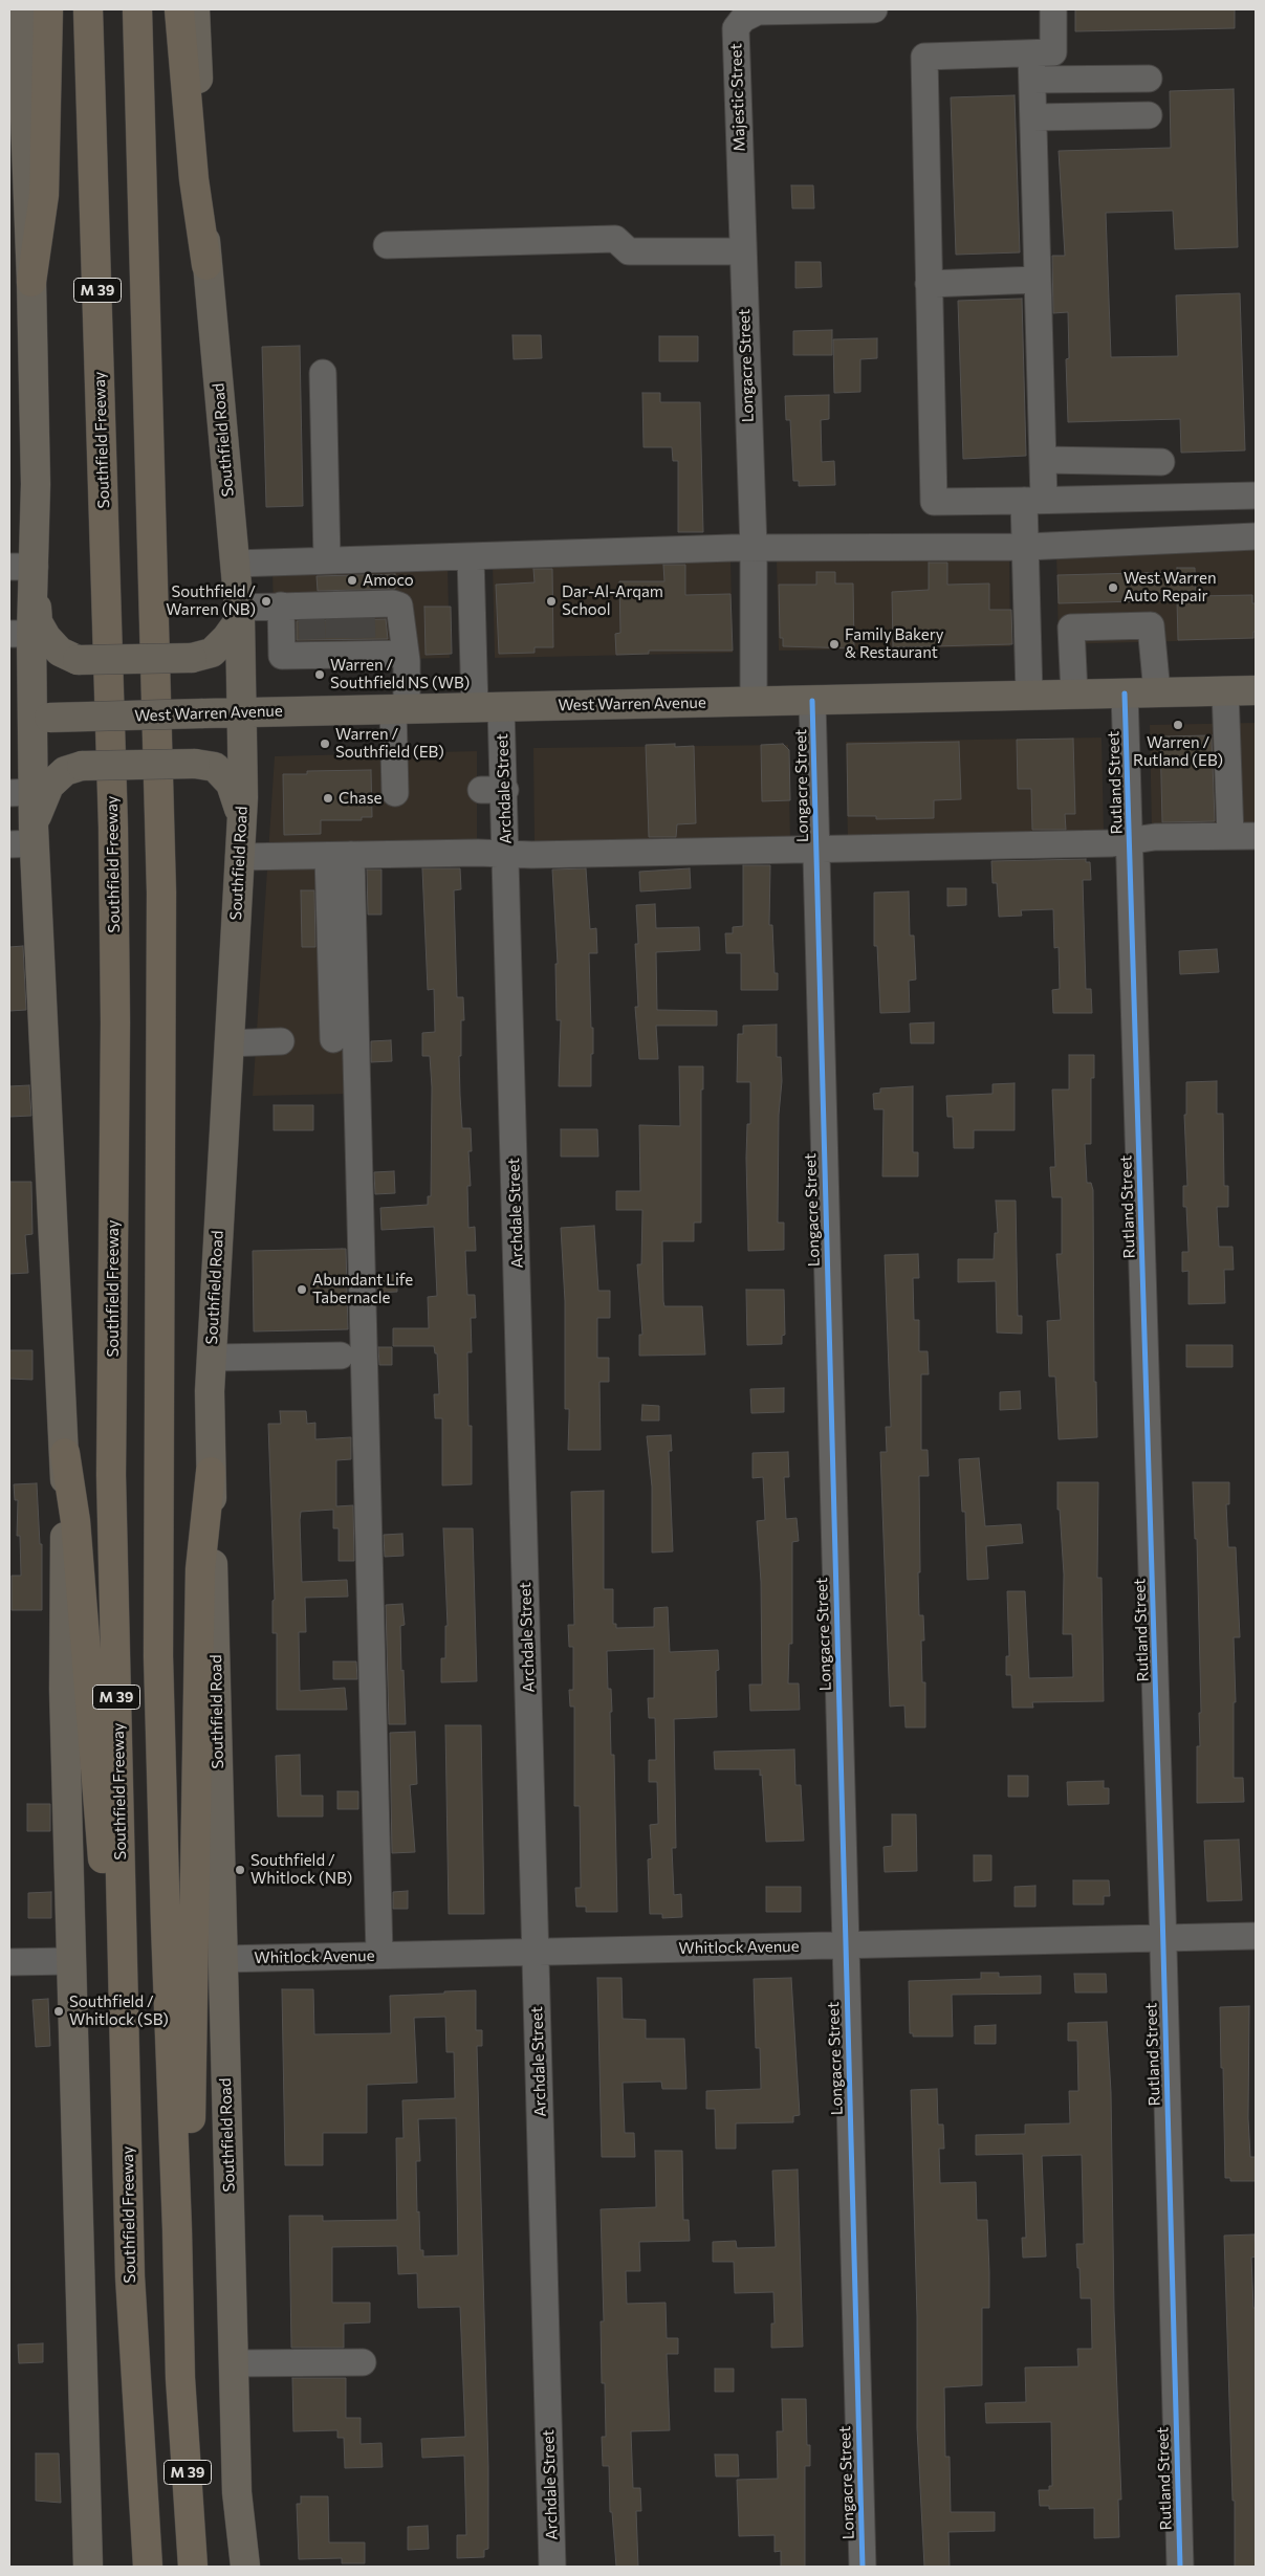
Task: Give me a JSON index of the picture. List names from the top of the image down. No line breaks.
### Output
{"streets":{"highway":["M 39","Southfield Freeway"],"main road":["Southfield Road","West Warren Avenue"],"street":["Majestic Street","Longacre Street","Rutland Street","Archdale Street","Whitlock Avenue"]},"crossings":[["Majestic Street","Longacre Street"],["Longacre Street","West Warren Avenue"],["Longacre Street","Whitlock Avenue"],["Southfield Road","West Warren Avenue"],["Southfield Road","Whitlock Avenue"],["West Warren Avenue","Rutland Street"],["West Warren Avenue","Archdale Street"],["Rutland Street","Whitlock Avenue"],["Archdale Street","Whitlock Avenue"]],"places":["Amoco","West Warren Auto Repair","Southfield / Warren (NB)","Dar-Al-Arqam School","Family Bakery & Restaurant","Warren / Southfield NS (WB)","Warren / Rutland (EB)","Warren / Southfield (EB)","Chase","Abundant Life Tabernacle","Southfield / Whitlock (NB)","Southfield / Whitlock (SB)"]}
